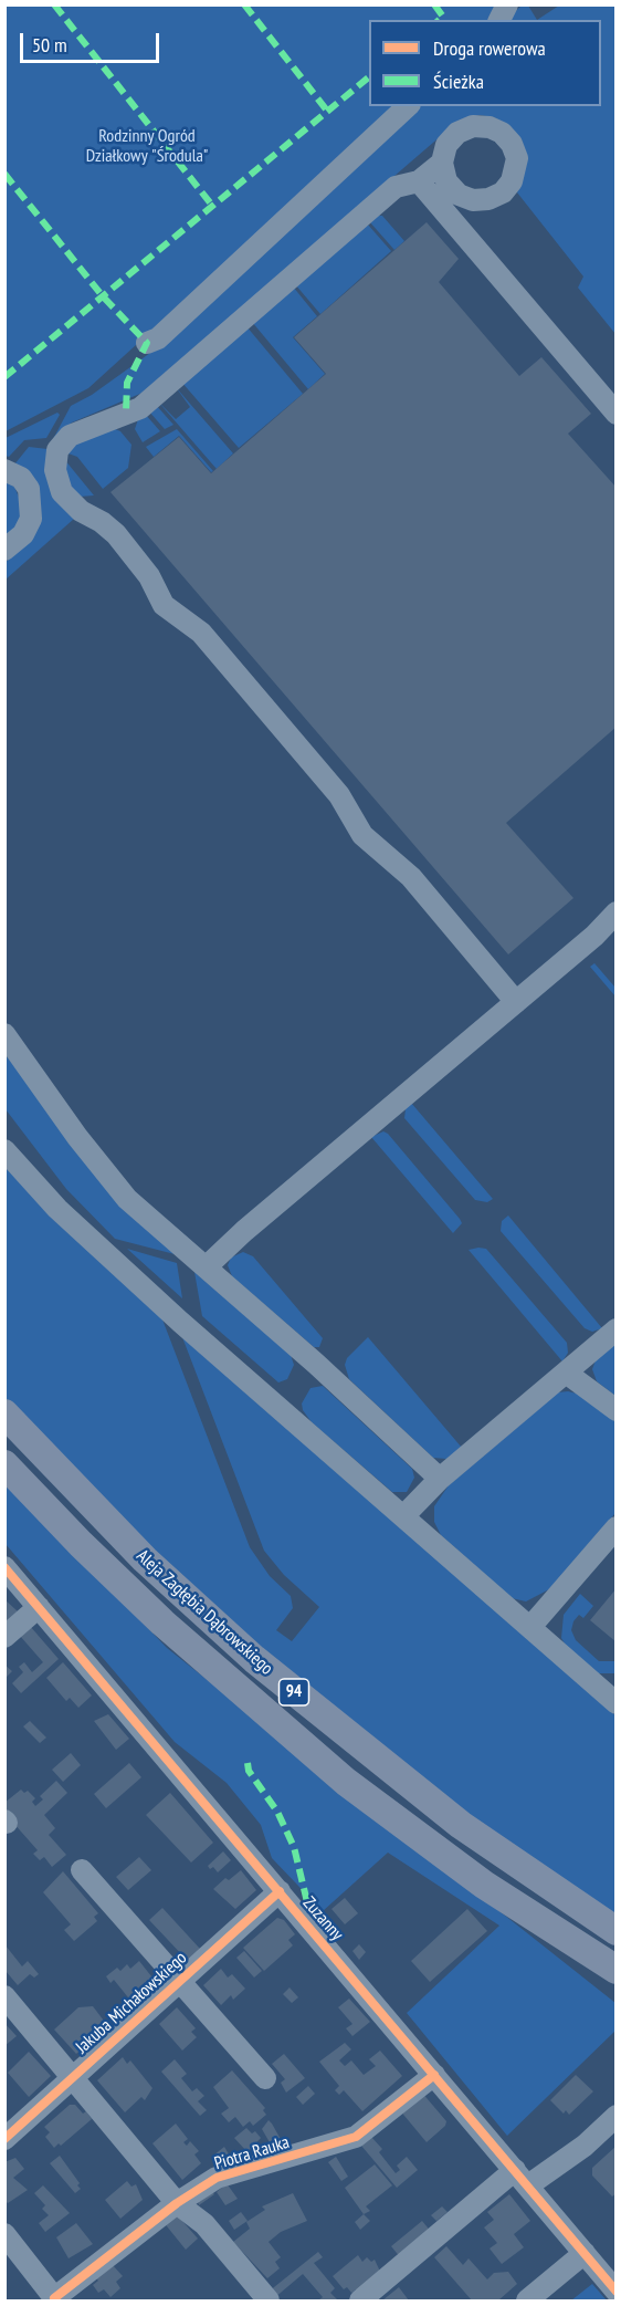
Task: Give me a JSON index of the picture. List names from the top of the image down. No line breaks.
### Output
{"streets":{"main road":["Aleja Zagłębia Dąbrowskiego","94"],"street":["Zuzanny","Jakuba Michałowskiego","Piotra Rauka"]},"crossings":[["Zuzanny","Jakuba Michałowskiego"],["Zuzanny","Piotra Rauka"]],"parks":["Rodzinny Ogród Działkowy \"Środula\""],"legend":["Droga rowerowa","Ścieżka"],"scale_bar":"50 m"}
